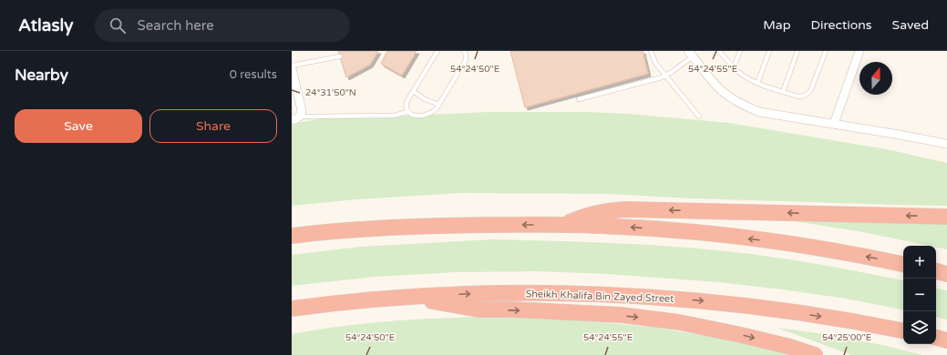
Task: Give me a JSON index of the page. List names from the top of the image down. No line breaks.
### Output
{"streets":{"highway":["Sheikh Khalifa Bin Zayed Street"]},"north":"top","page":{"header":"Atlasly","search":"Search here","nav":["Map","Directions","Saved"],"heading":["Nearby","0 results"],"buttons":["Save","Share"],"map_buttons":["+","−"]},"coordinates":["54°24'50\"E","54°24'55\"E","24°31'50\"N","54°25'00\"E"]}
